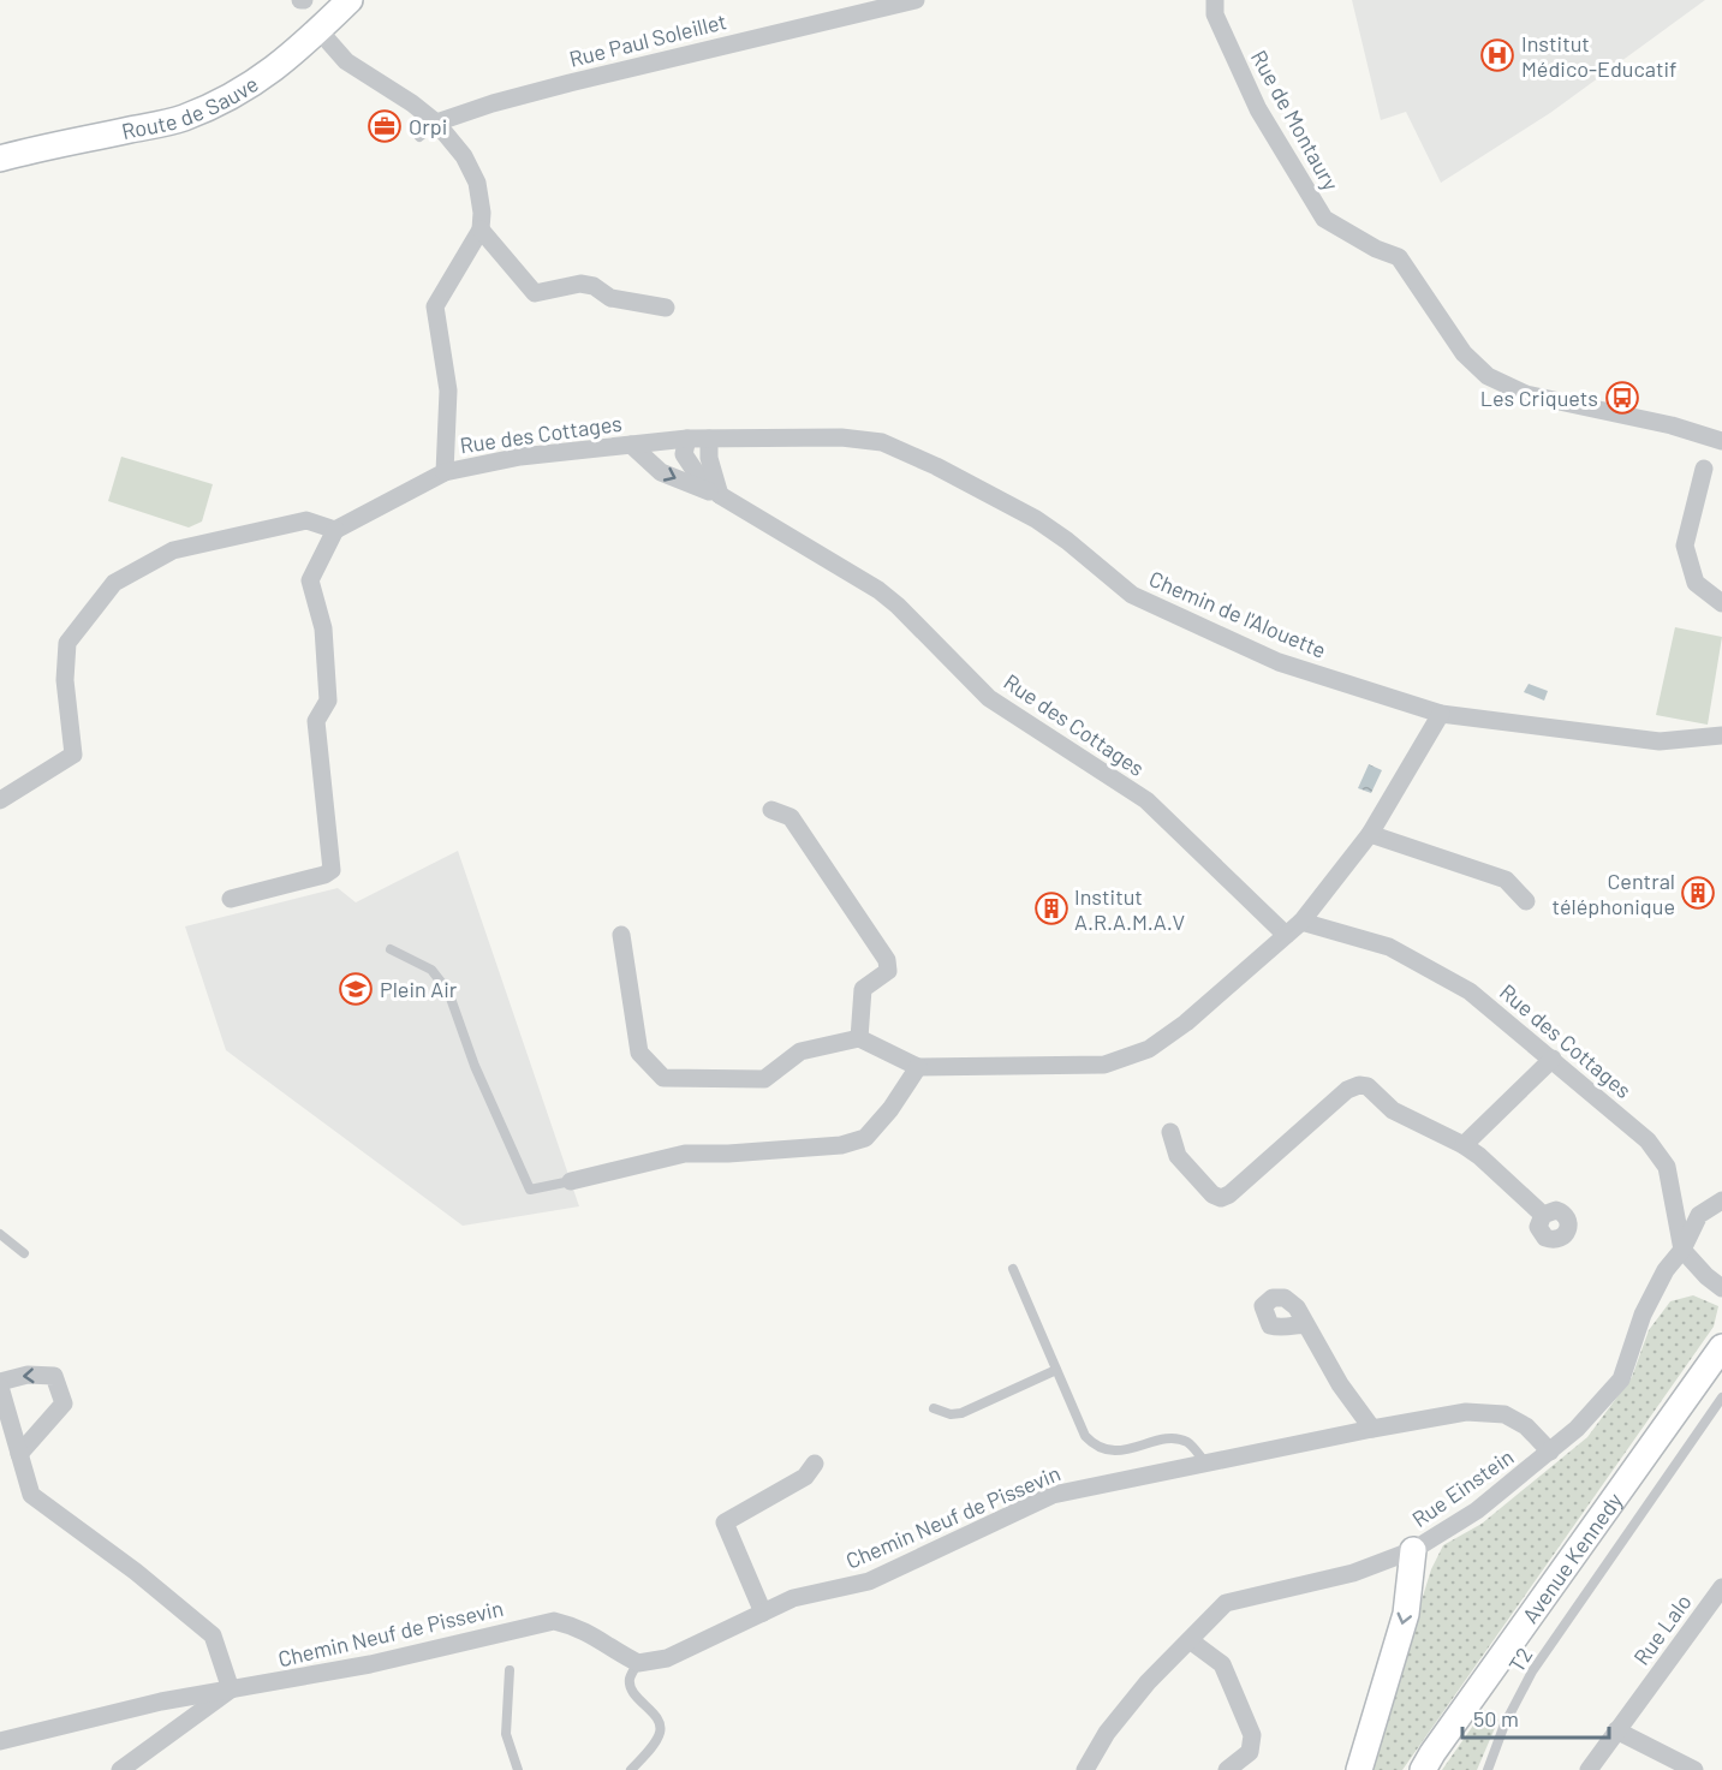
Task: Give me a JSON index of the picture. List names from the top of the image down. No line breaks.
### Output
{"streets":{"main road":["Route de Sauve","Avenue Kennedy"],"street":["Rue Paul Soleillet","Rue de Montaury","Rue des Cottages","Chemin de l'Alouette","Rue Einstein","Chemin Neuf de Pissevin","Rue Lalo"],"lane":["T2"]},"crossings":[["Rue des Cottages","Chemin de l'Alouette"],["Rue des Cottages","Rue Einstein"],["Rue Einstein","Chemin Neuf de Pissevin"]],"places":{"hospital":["Institut Médico-Educatif"],"office":["Orpi"],"bus stop":["Les Criquets"],"building":["Central téléphonique","Institut A.R.A.M.A.V"],"school or university":["Plein Air"]},"scale_bar":"50 m"}
